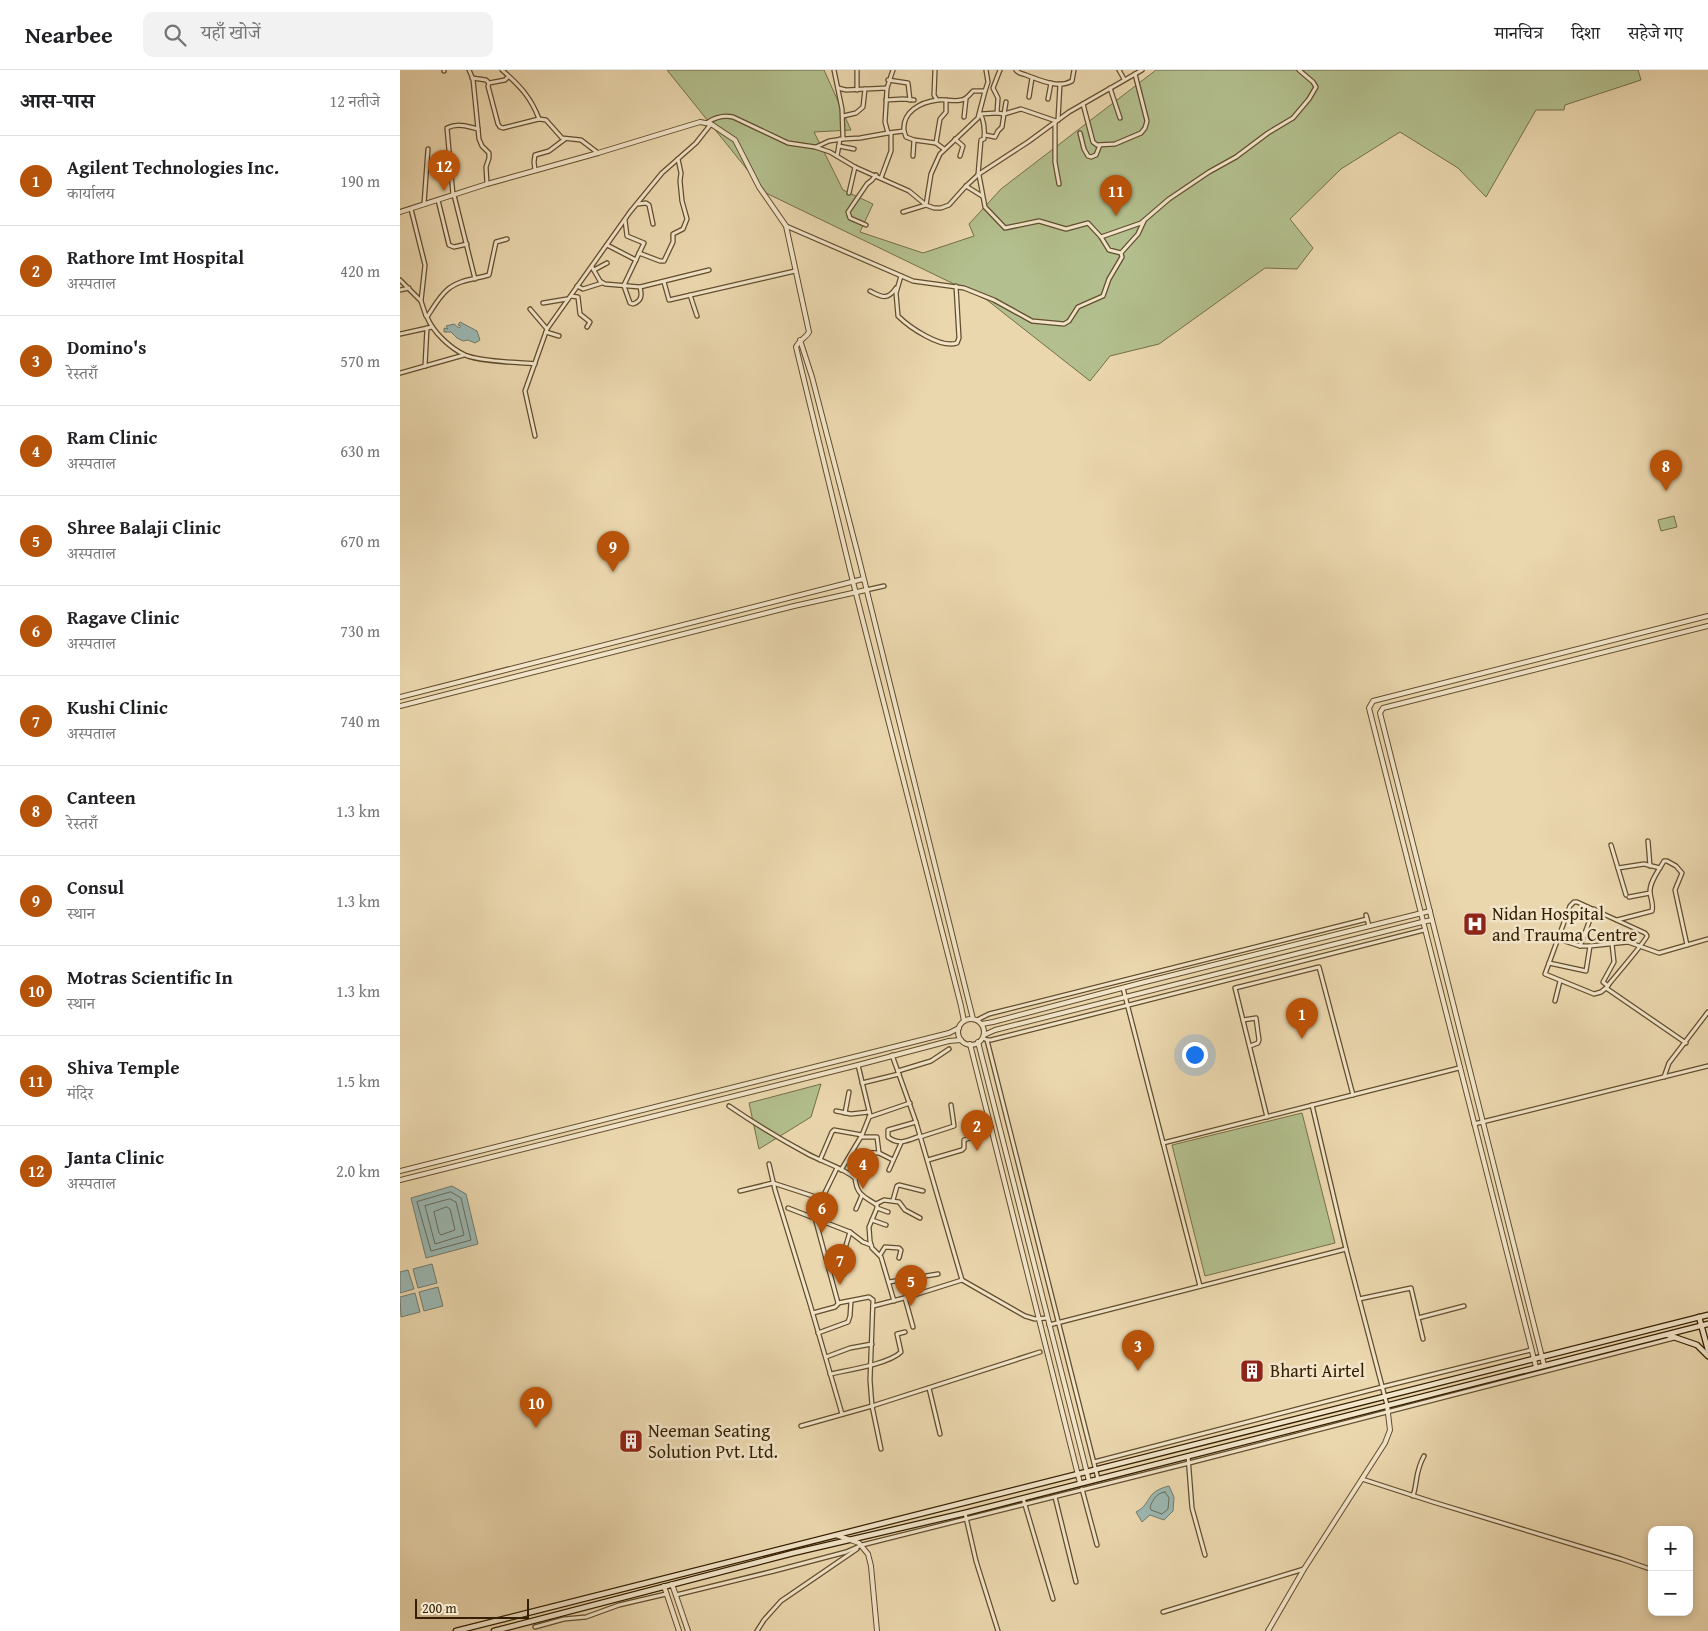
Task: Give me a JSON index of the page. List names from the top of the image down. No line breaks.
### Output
{"places":{"hospital":["Nidan Hospital and Trauma Centre"],"building":["Bharti Airtel","Neeman Seating Solution Pvt. Ltd."]},"scale_bar":"200 m","page":{"header":"Nearbee","search":"यहाँ खोजें","nav":["मानचित्र","दिशा","सहेजे गए"],"heading":["आस-पास","12 नतीजे"],"list":[{"mark":"1","name":"Agilent Technologies Inc.","note":"कार्यालय","value":"190 m"},{"mark":"2","name":"Rathore Imt Hospital","note":"अस्पताल","value":"420 m"},{"mark":"3","name":"Domino's","note":"रेस्तराँ","value":"570 m"},{"mark":"4","name":"Ram Clinic","note":"अस्पताल","value":"630 m"},{"mark":"5","name":"Shree Balaji Clinic","note":"अस्पताल","value":"670 m"},{"mark":"6","name":"Ragave Clinic","note":"अस्पताल","value":"730 m"},{"mark":"7","name":"Kushi Clinic","note":"अस्पताल","value":"740 m"},{"mark":"8","name":"Canteen","note":"रेस्तराँ","value":"1.3 km"},{"mark":"9","name":"Consul","note":"स्थान","value":"1.3 km"},{"mark":"10","name":"Motras Scientific In","note":"स्थान","value":"1.3 km"},{"mark":"11","name":"Shiva Temple","note":"मंदिर","value":"1.5 km"},{"mark":"12","name":"Janta Clinic","note":"अस्पताल","value":"2.0 km"}],"pins":["12","11","8","9","1","2","4","6","7","5","3","10"],"map_buttons":["+","−"],"scale":"200 m"}}
